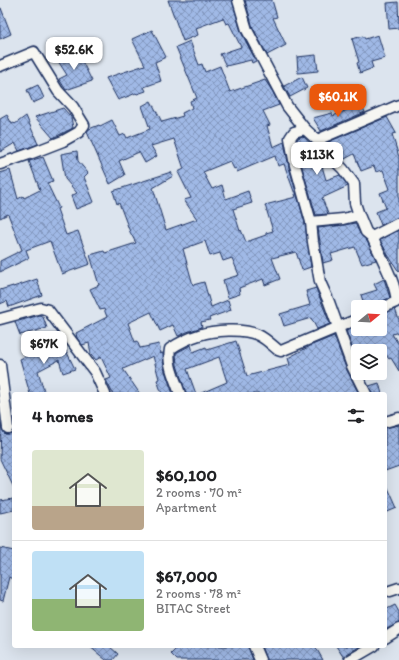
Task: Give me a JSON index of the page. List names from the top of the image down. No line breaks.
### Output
{"north":"right","page":{"price":["$52.6K","$60.1K","$113K","$67K"],"heading":"4 homes","list":[{"name":"$60,100","note":"2 rooms · 70 m² · Apartment"},{"name":"$67,000","note":"2 rooms · 78 m² · BITAC Street"}]}}
